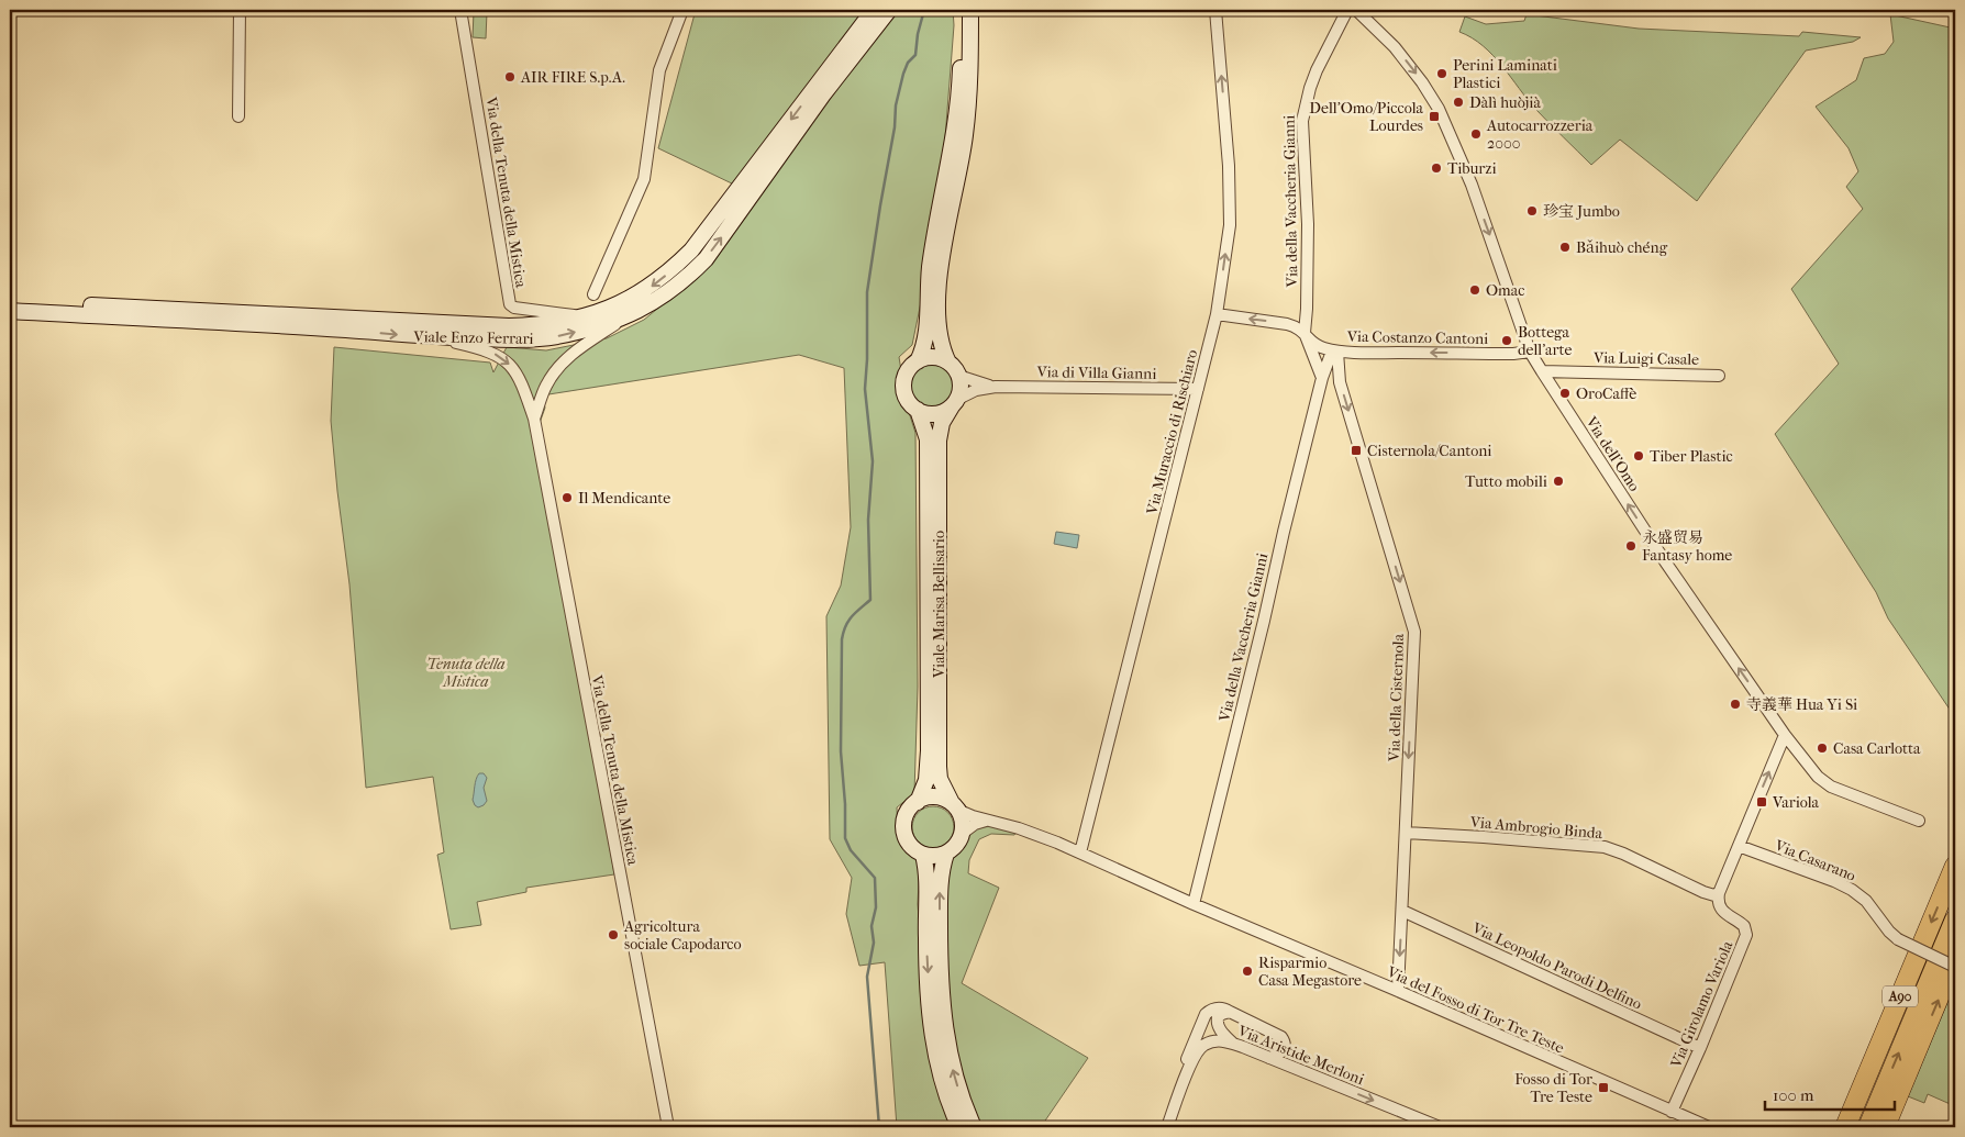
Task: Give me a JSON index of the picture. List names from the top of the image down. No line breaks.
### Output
{"streets":{"highway":["A90"],"main road":["Viale Enzo Ferrari","Viale Marisa Bellisario"],"street":["Via della Tenuta della Mistica","Via della Vaccheria Gianni","Via Costanzo Cantoni","Via Luigi Casale","Via di Villa Gianni","Via Muraccio di Rischiaro","Via dell'Omo","Via della Cisternola","Via Ambrogio Binda","Via Casarano","Via Leopoldo Parodi Delfino","Via Girolamo Variola","Via del Fosso di Tor Tre Teste","Via Aristide Merloni"]},"crossings":[["Via della Tenuta della Mistica","Viale Enzo Ferrari"],["Via della Vaccheria Gianni","Via Costanzo Cantoni"],["Via della Vaccheria Gianni","Via della Cisternola"],["Via della Vaccheria Gianni","Via del Fosso di Tor Tre Teste"],["Via Costanzo Cantoni","Via Muraccio di Rischiaro"],["Via Costanzo Cantoni","Via dell'Omo"],["Via Costanzo Cantoni","Via della Cisternola"],["Via Luigi Casale","Via dell'Omo"],["Via di Villa Gianni","Via Muraccio di Rischiaro"],["Via di Villa Gianni","Viale Marisa Bellisario"],["Via Muraccio di Rischiaro","Via del Fosso di Tor Tre Teste"],["Viale Marisa Bellisario","Via del Fosso di Tor Tre Teste"],["Via della Cisternola","Via Ambrogio Binda"],["Via della Cisternola","Via Leopoldo Parodi Delfino"],["Via della Cisternola","Via del Fosso di Tor Tre Teste"],["Via Ambrogio Binda","Via Girolamo Variola"],["Via Leopoldo Parodi Delfino","Via Girolamo Variola"],["Via Girolamo Variola","Via del Fosso di Tor Tre Teste"]],"one_way":["Via Costanzo Cantoni","Via Muraccio di Rischiaro","Via della Cisternola","Via Aristide Merloni"],"parks":["Tenuta della Mistica"],"places":{"other":["Perini Laminati Plastici","AIR FIRE S.p.A.","Dàlì huòjià","Autocarrozzeria 2000","Tiburzi","珍宝 Jumbo","Bǎihuò chéng","Omac","Bottega dell'arte","OroCaffè","Tiber Plastic","Tutto mobili","Il Mendicante","永盛贸易 Fantasy home","寺義華 Hua Yi Si","Casa Carlotta","Agricoltura sociale Capodarco","Risparmio Casa Megastore"],"transit":["Dell'Omo/Piccola Lourdes","Cisternola/Cantoni","Variola","Fosso di Tor Tre Teste"]},"scale_bar":"100 m"}
